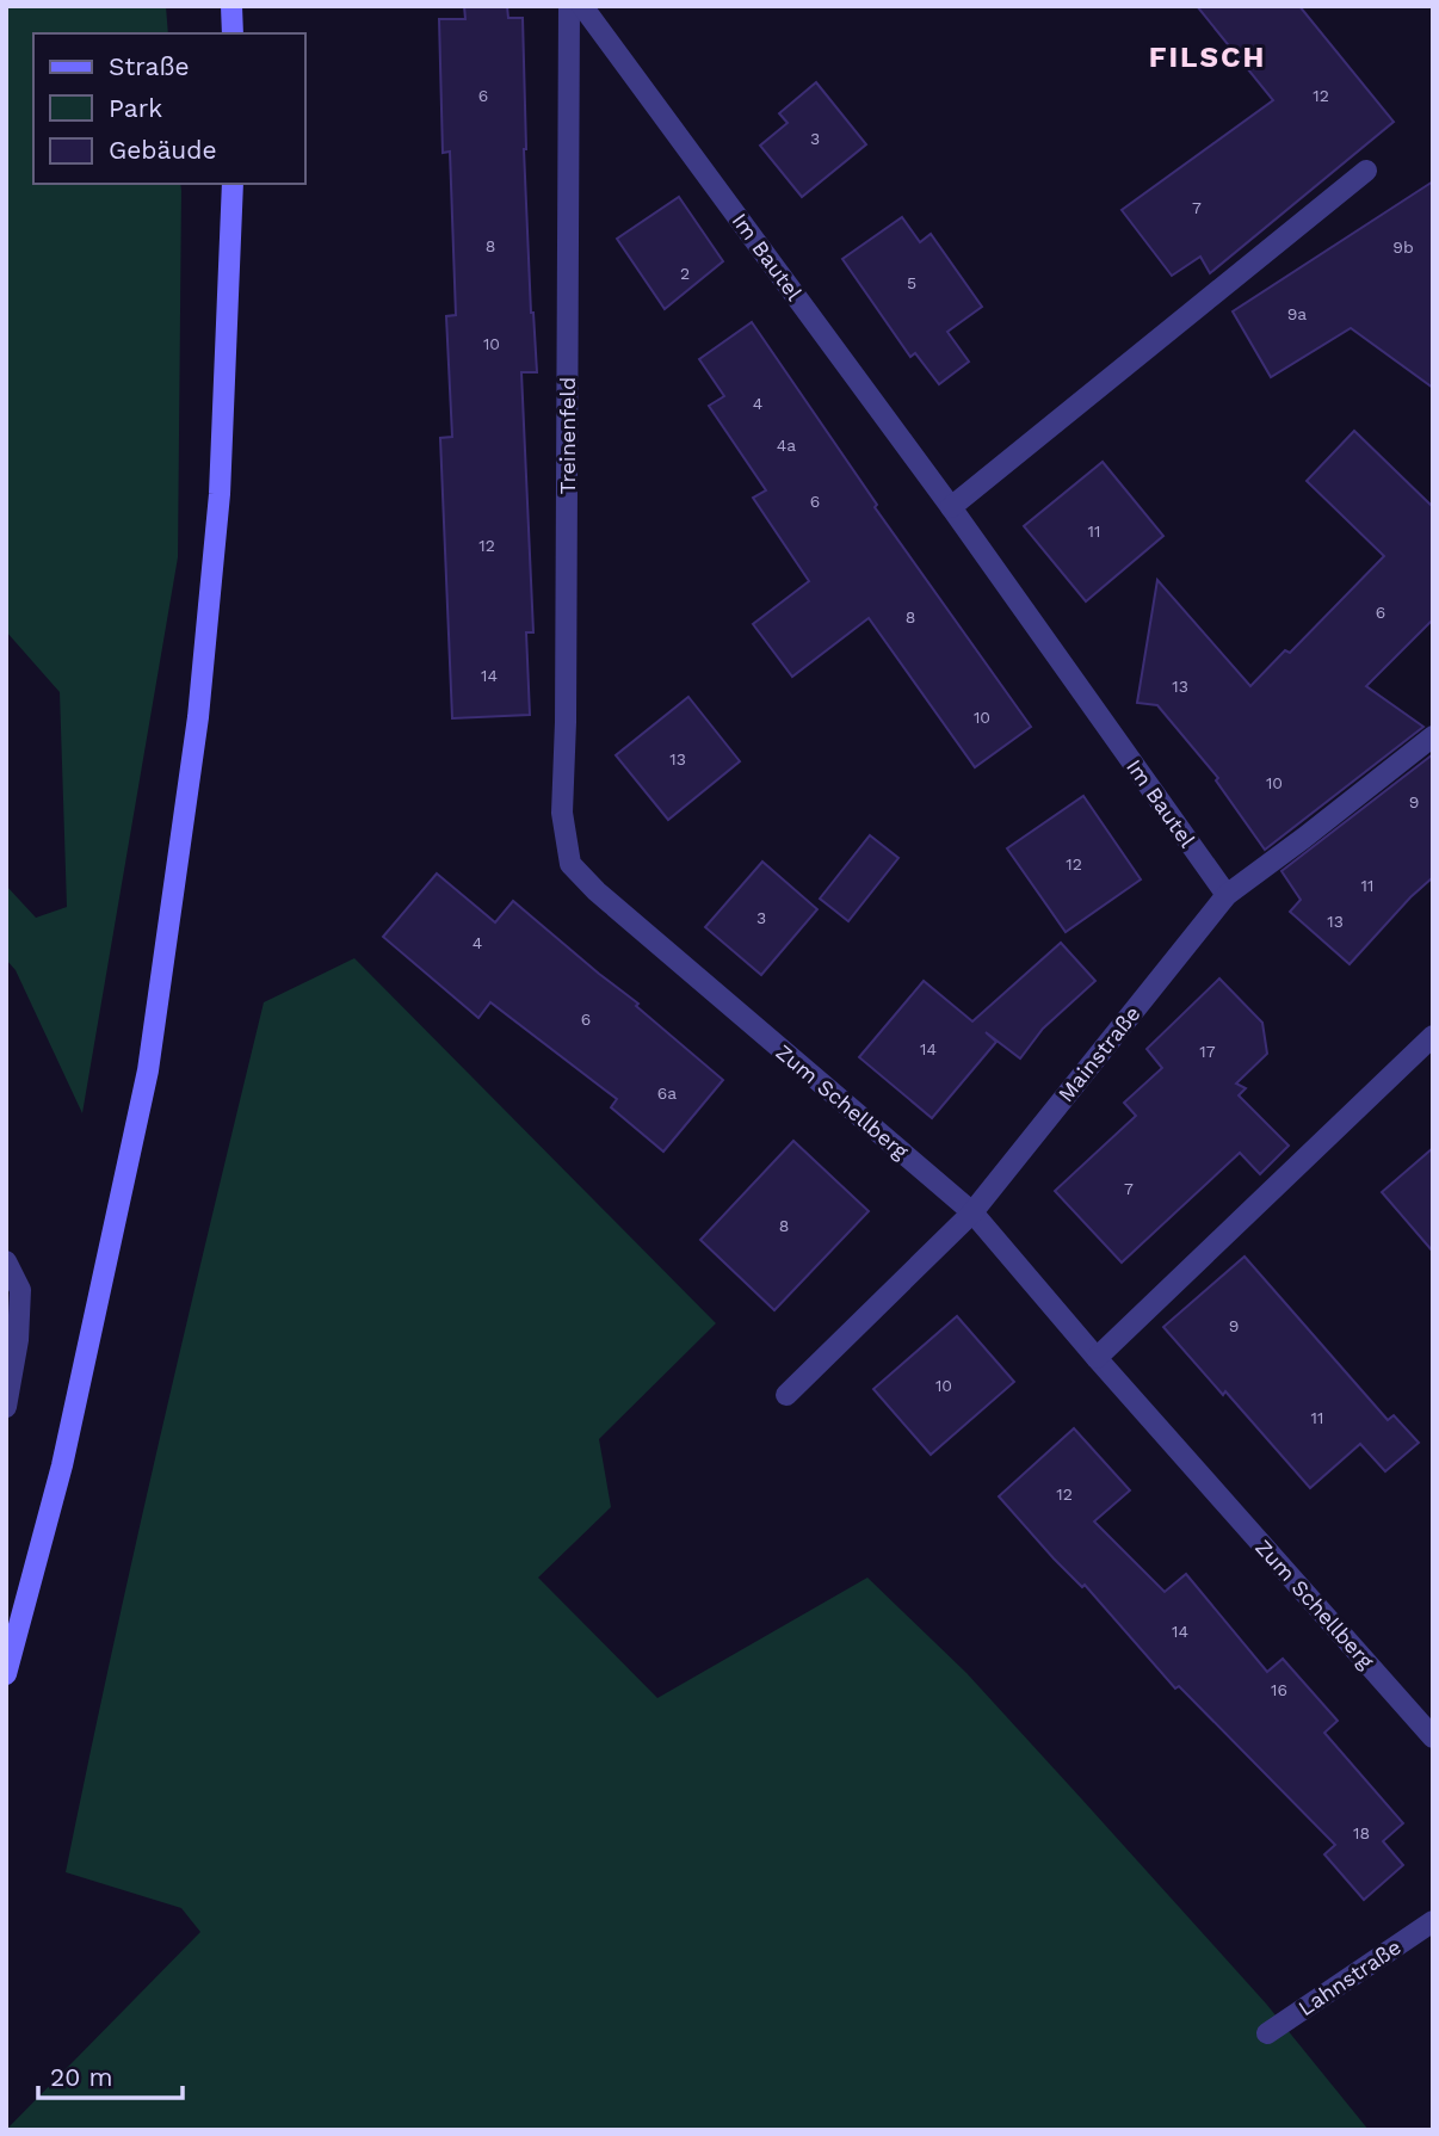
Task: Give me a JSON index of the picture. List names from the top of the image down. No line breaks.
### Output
{"streets":{"street":["Im Bautel","Treinenfeld","Mainstraße","Zum Schellberg","Lahnstraße"]},"crossings":[["Im Bautel","Mainstraße"],["Treinenfeld","Zum Schellberg"],["Mainstraße","Zum Schellberg"]],"districts":["FILSCH"],"house_numbers":["6","12","3","7","8","9b","2","5","9a","10","4","4a","6","11","12","6","8","14","13","10","13","10","9","12","11","3","13","4","6","14","17","6a","7","8","9","10","11","12","14","16","18"],"legend":["Straße","Park","Gebäude"],"scale_bar":"20 m"}
